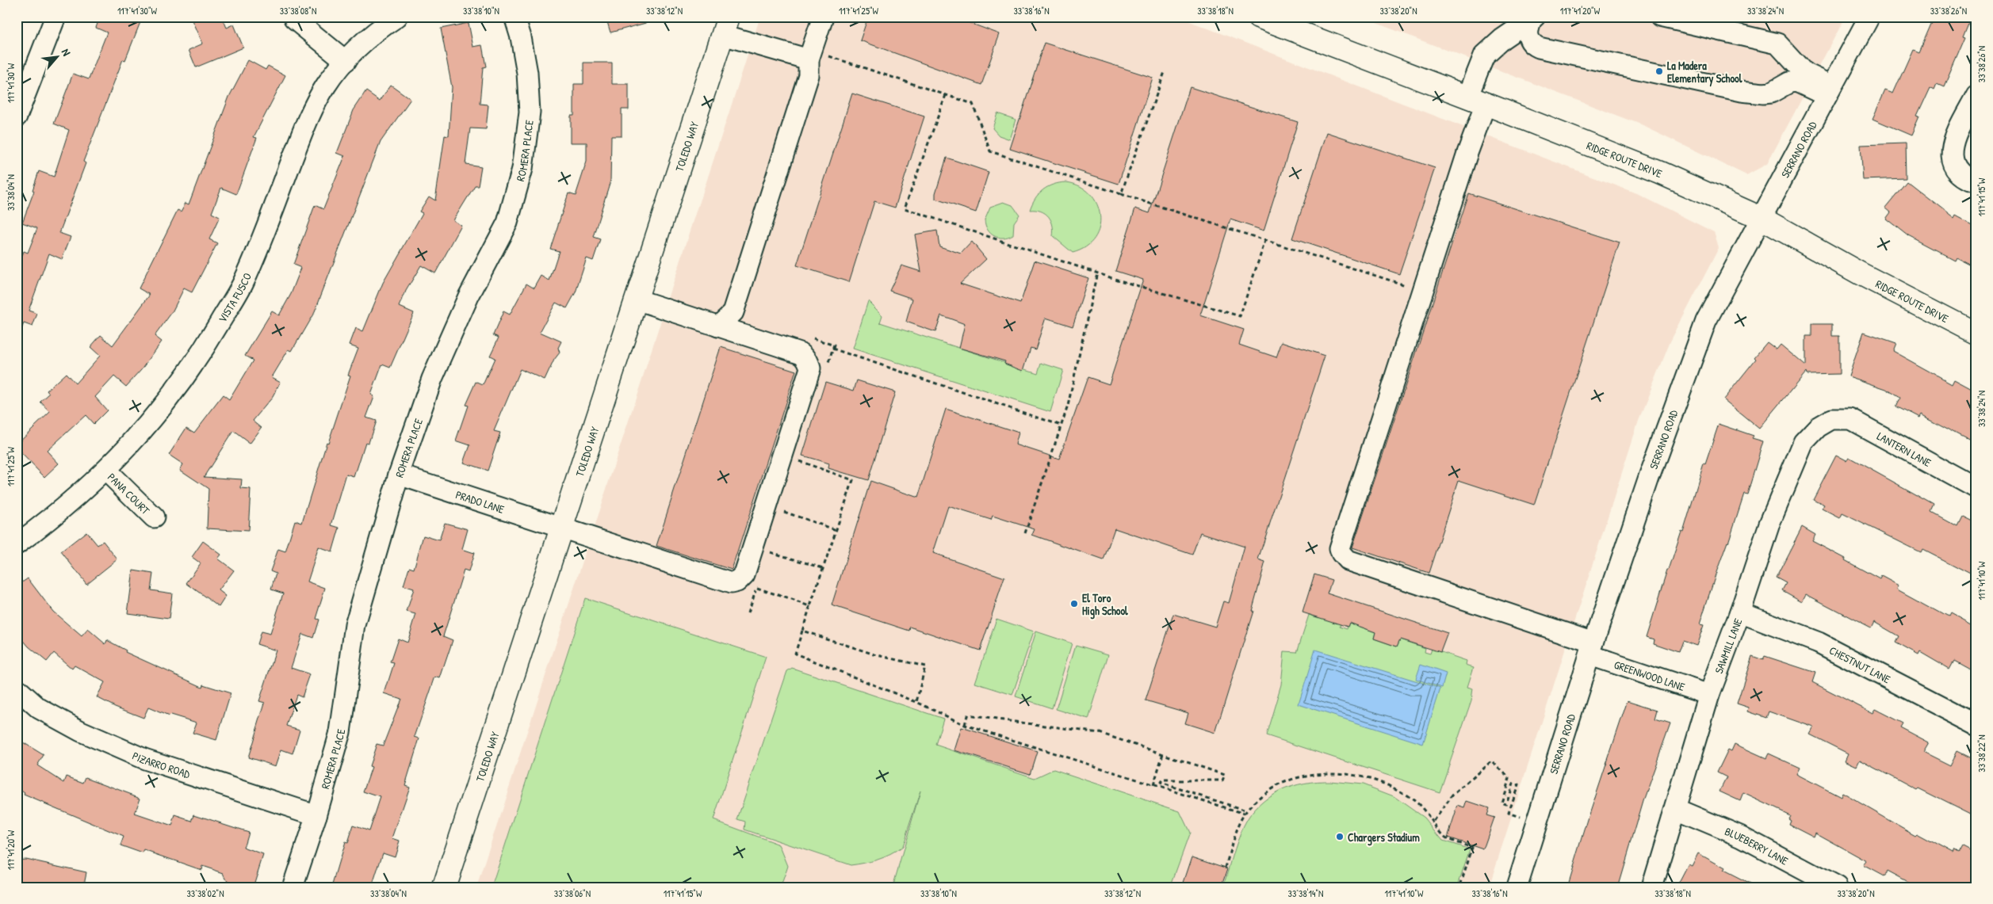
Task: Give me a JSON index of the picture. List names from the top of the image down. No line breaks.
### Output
{"streets":{"main road":["TOLEDO WAY","RIDGE ROUTE DRIVE"],"street":["SERRANO ROAD","ROMERA PLACE","VISTA FUSCO","LANTERN LANE","PANA COURT","PRADO LANE","SAWMILL LANE","CHESTNUT LANE","GREENWOOD LANE","PIZARRO ROAD","BLUEBERRY LANE"]},"crossings":[["TOLEDO WAY","PRADO LANE"],["SERRANO ROAD","RIDGE ROUTE DRIVE"],["SERRANO ROAD","GREENWOOD LANE"],["ROMERA PLACE","PRADO LANE"],["ROMERA PLACE","PIZARRO ROAD"],["RIDGE ROUTE DRIVE","GREENWOOD LANE"],["VISTA FUSCO","PANA COURT"],["LANTERN LANE","SAWMILL LANE"],["SAWMILL LANE","CHESTNUT LANE"],["SAWMILL LANE","GREENWOOD LANE"],["SAWMILL LANE","BLUEBERRY LANE"]],"places":["La Madera Elementary School","El Toro High School","Chargers Stadium"],"north":"top right","coordinates":["117°41'30\"W","33°38'08\"N","33°38'10\"N","33°38'12\"N","117°41'25\"W","33°38'16\"N","33°38'18\"N","33°38'20\"N","117°41'20\"W","33°38'24\"N","33°38'26\"N","33°38'04\"N","117°41'15\"W","117°41'10\"W","33°38'22\"N","33°38'02\"N","33°38'06\"N","33°38'14\"N"]}
